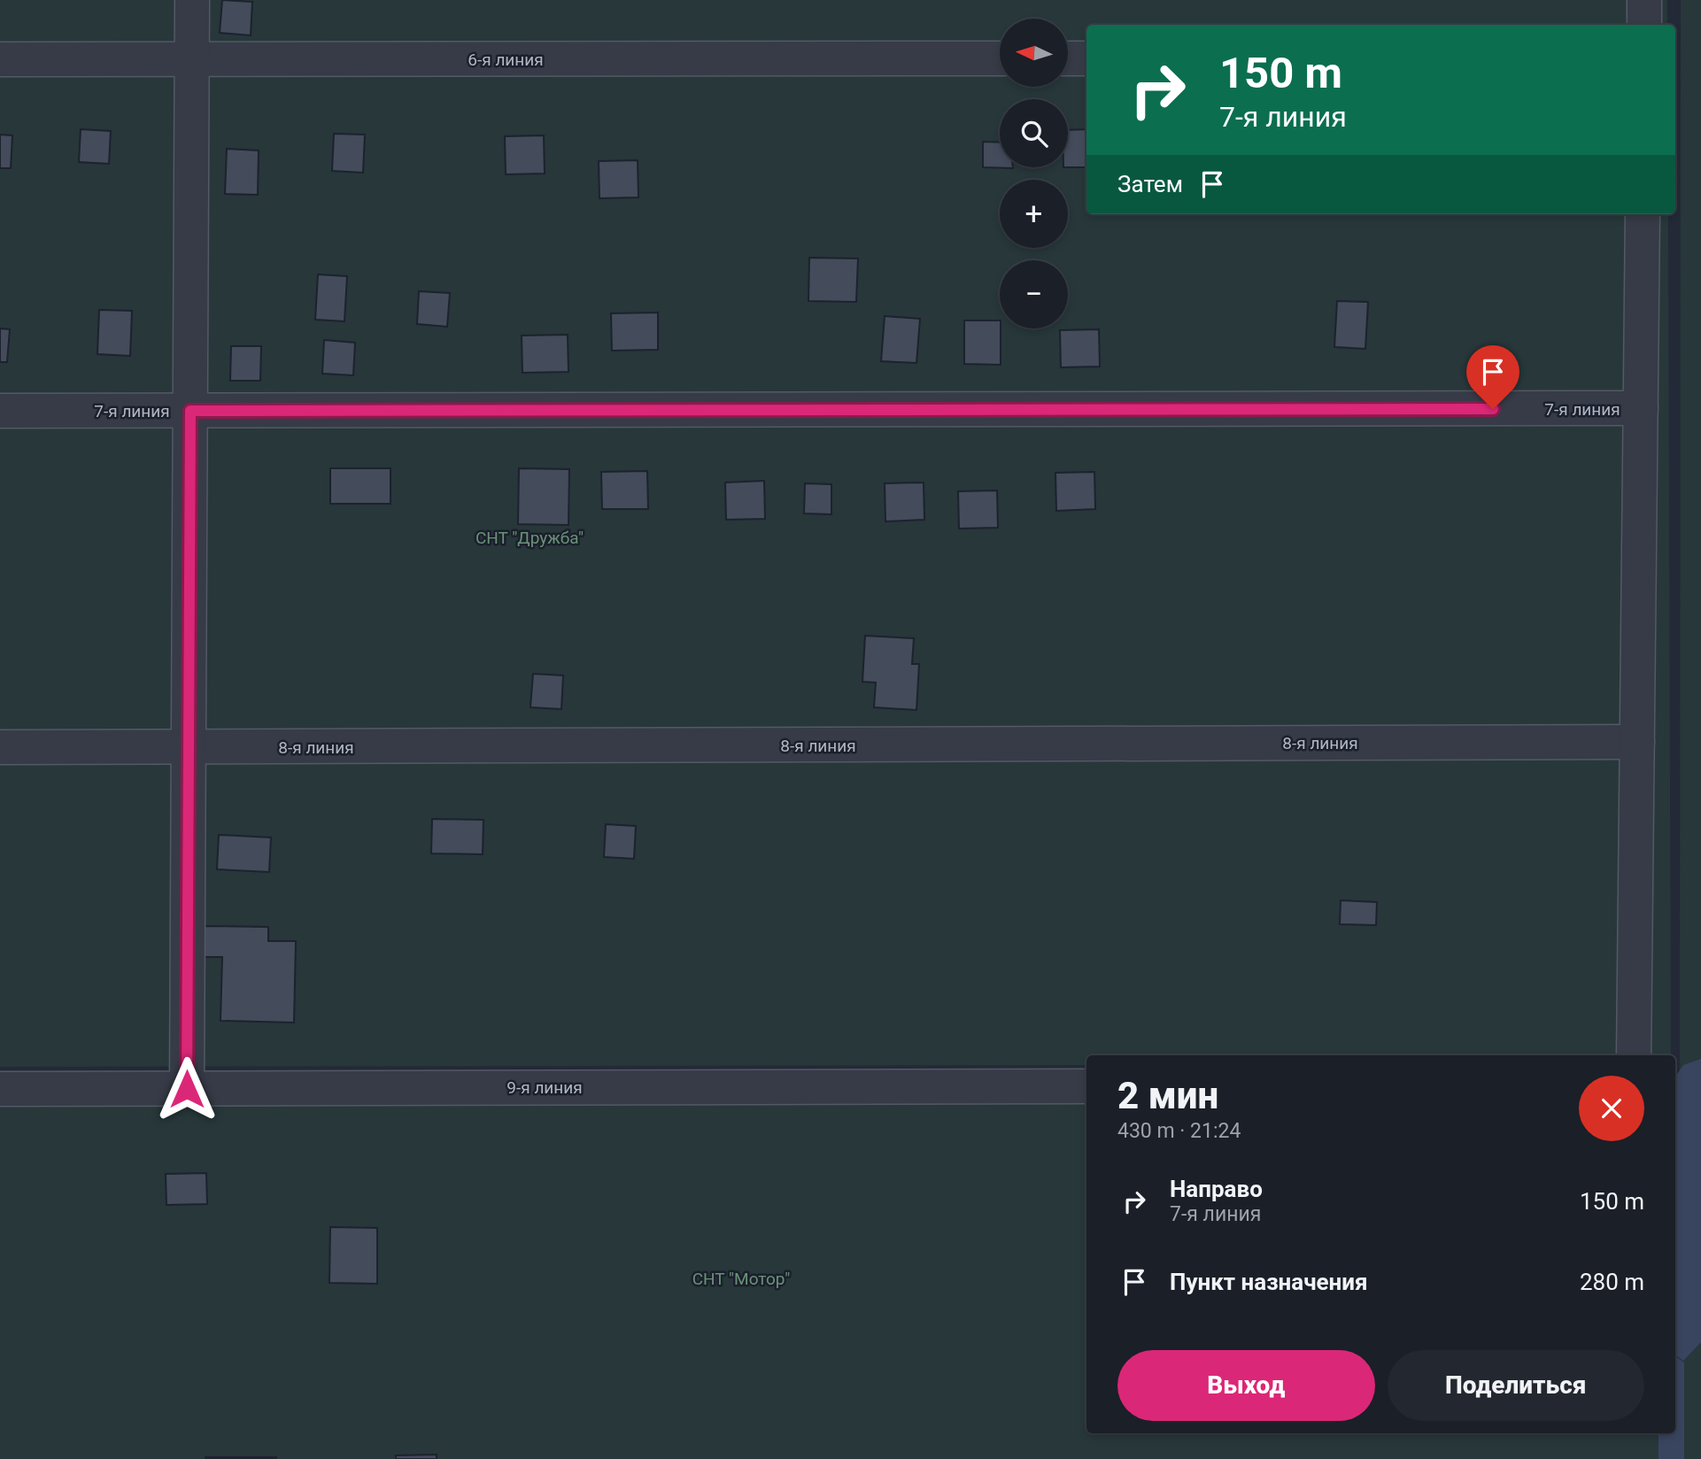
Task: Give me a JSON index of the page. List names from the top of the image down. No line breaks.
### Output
{"streets":{"street":["6-я линия","7-я линия","8-я линия","9-я линия"]},"parks":["СНТ \"Дружба\"","СНТ \"Мотор\""],"north":"left","page":{"map_buttons":["+","−"],"turn":["150 m","7-я линия"],"then":"Затем","heading":["2 мин","430 m · 21:24"],"list":[{"name":"Направо","note":"7-я линия","value":"150 m"},{"name":"Пункт назначения","value":"280 m"}],"buttons":["Выход","Поделиться"]}}
